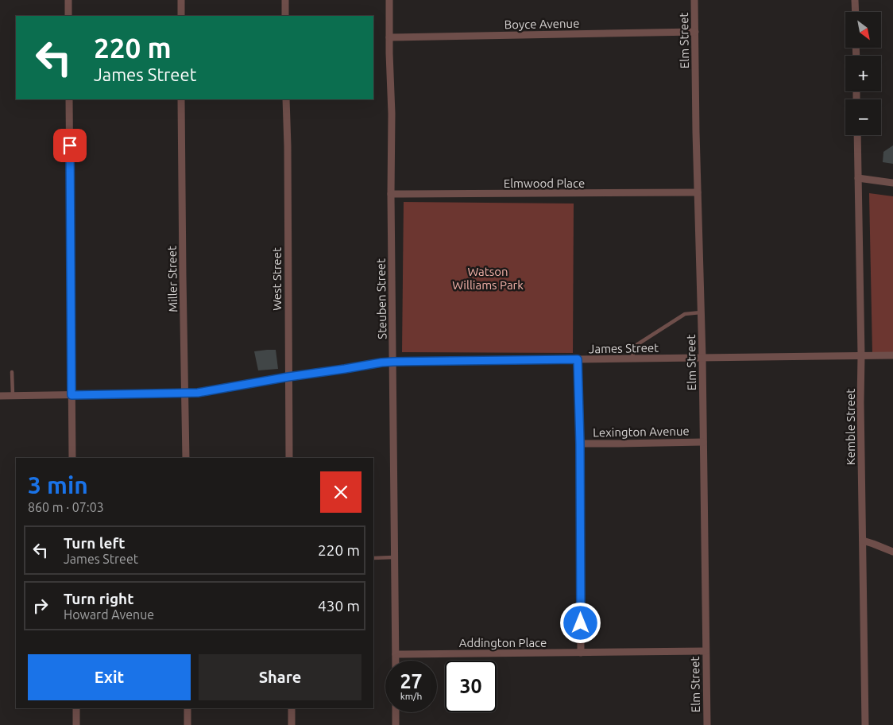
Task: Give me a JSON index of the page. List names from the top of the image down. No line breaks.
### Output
{"streets":{"street":["Boyce Avenue","Elm Street","Elmwood Place","Miller Street","West Street","Steuben Street","James Street","Kemble Street","Lexington Avenue","Addington Place"]},"crossings":[["Boyce Avenue","Elm Street"],["Boyce Avenue","Steuben Street"],["Elm Street","Elmwood Place"],["Elm Street","James Street"],["Elm Street","Lexington Avenue"],["Elm Street","Addington Place"],["Elmwood Place","Steuben Street"],["Miller Street","James Street"],["West Street","James Street"],["Steuben Street","James Street"],["Steuben Street","Addington Place"],["James Street","Kemble Street"]],"parks":["Watson Williams Park"],"north":"bottom right","page":{"map_buttons":["+","−"],"turn":["220 m","James Street"],"heading":["3 min","860 m · 07:03"],"list":[{"name":"Turn left","note":"James Street","value":"220 m"},{"name":"Turn right","note":"Howard Avenue","value":"430 m"}],"buttons":["Exit","Share"],"speed":"27 km/h","limit":"30"}}
